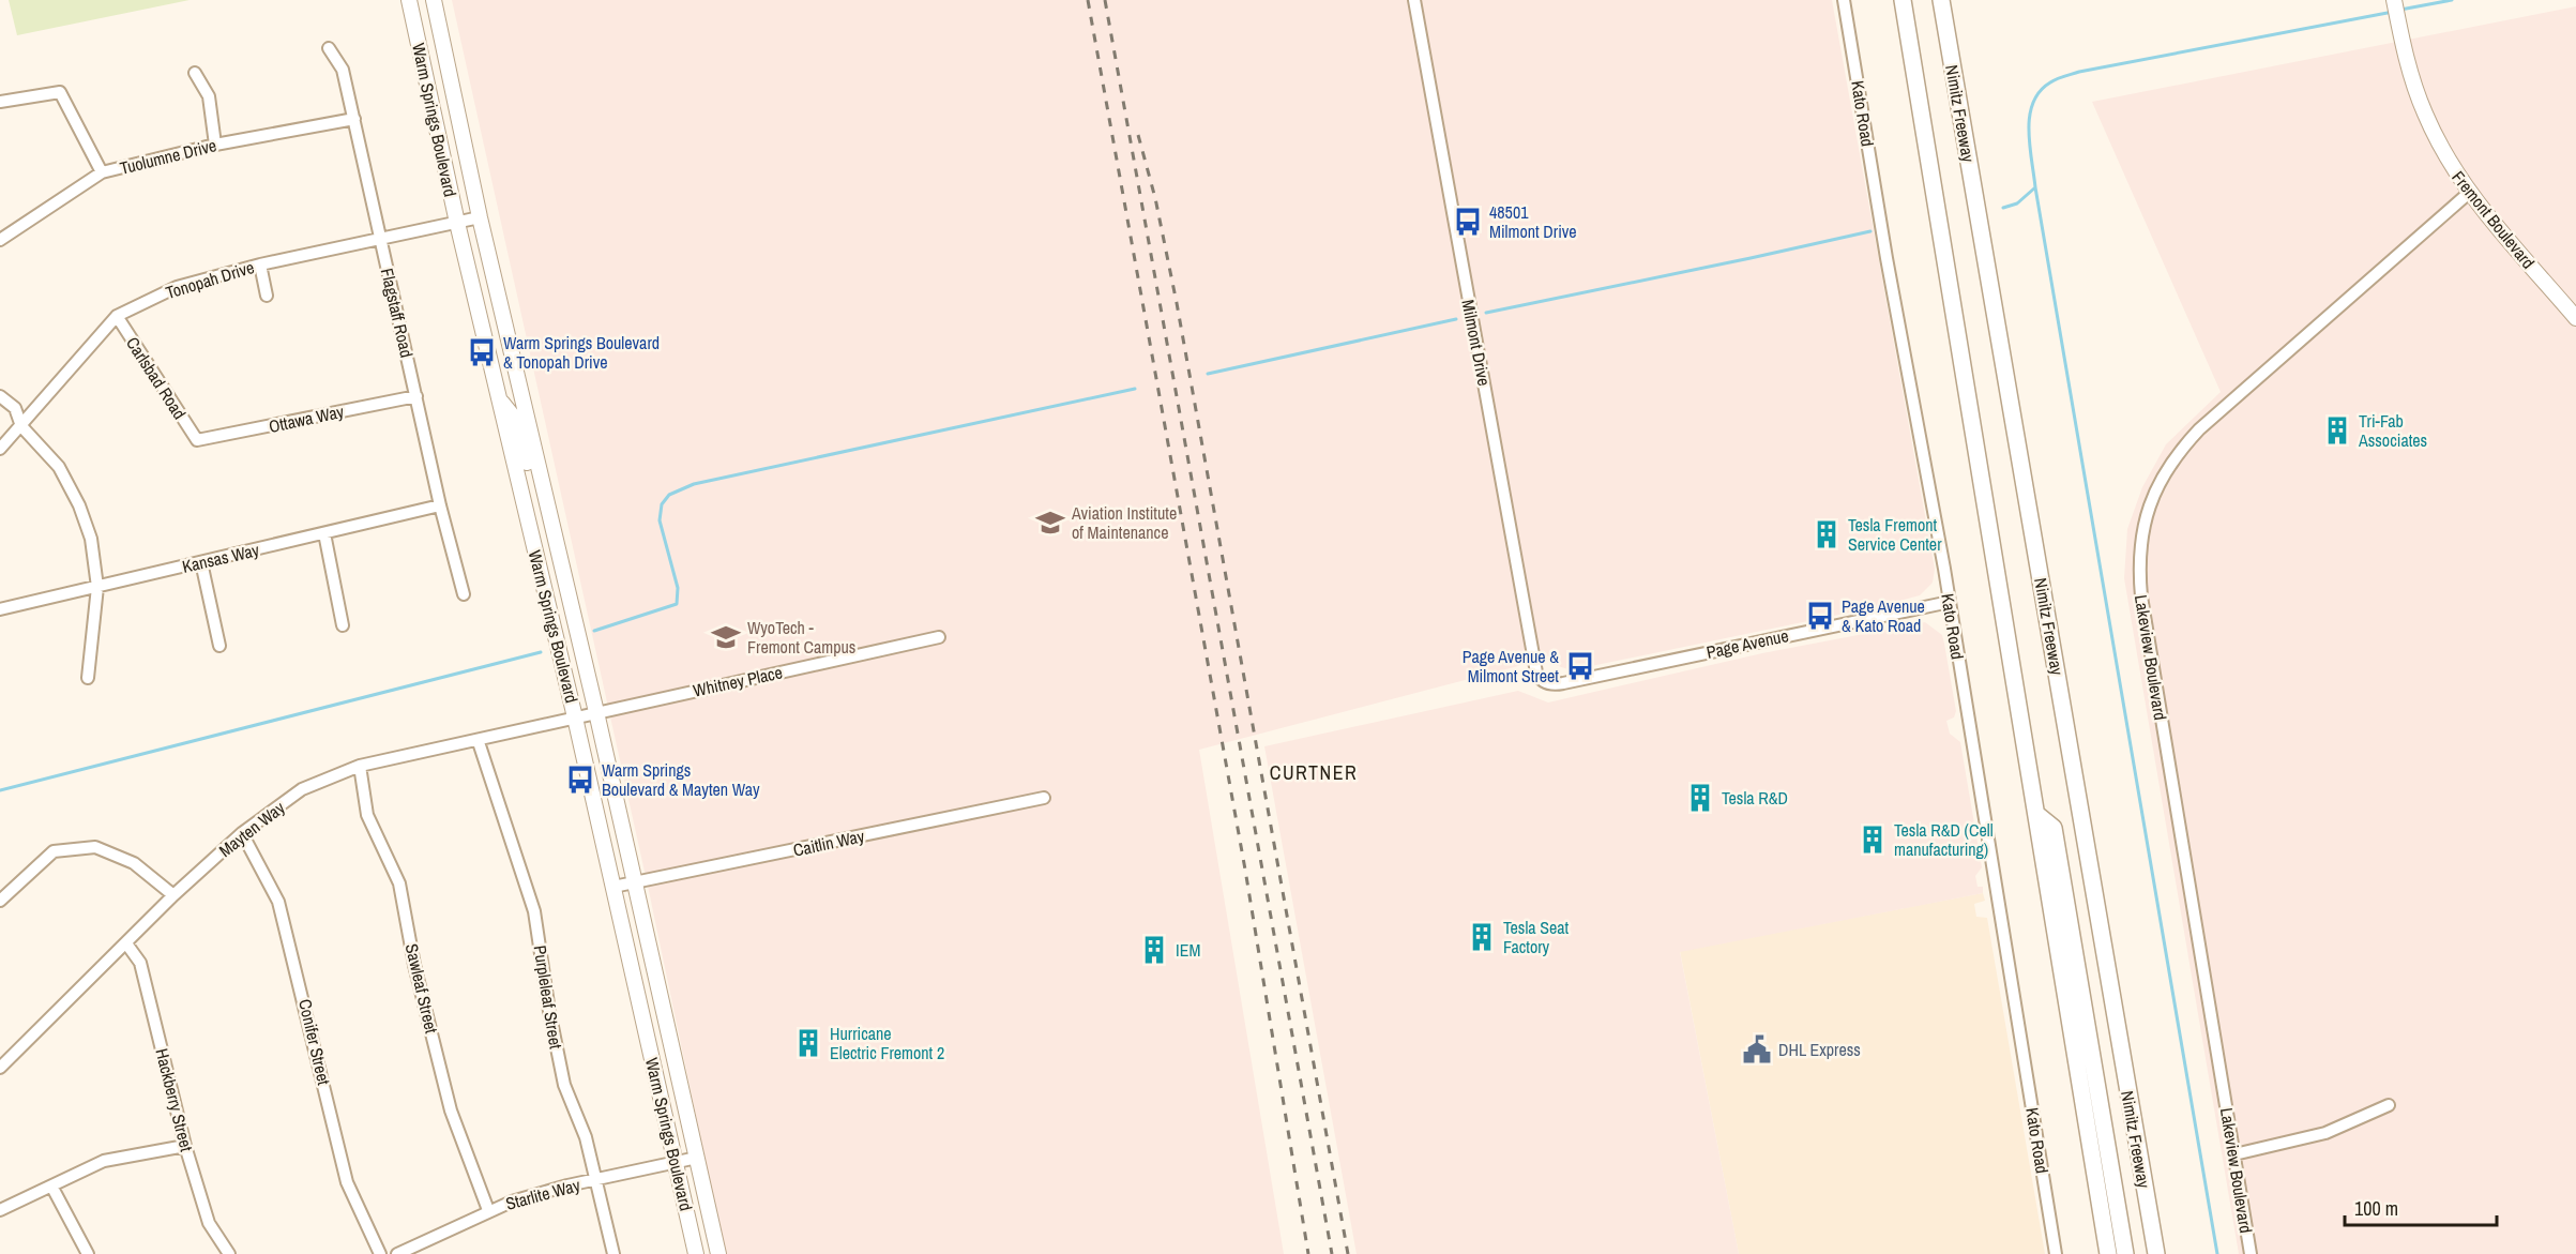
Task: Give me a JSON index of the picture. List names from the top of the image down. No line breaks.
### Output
{"streets":{"highway":["Nimitz Freeway"],"main road":["Warm Springs Boulevard","Fremont Boulevard"],"street":["Kato Road","Tuolumne Drive","Tonopah Drive","Flagstaff Road","Milmont Drive","Carlsbad Road","Ottawa Way","Kansas Way","Page Avenue","Lakeview Boulevard","Whitney Place","Mayten Way","Caitlin Way","Sawleaf Street","Purpleleaf Street","Conifer Street","Hackberry Street","Starlite Way"]},"crossings":[["Kato Road","Page Avenue"],["Warm Springs Boulevard","Tonopah Drive"],["Warm Springs Boulevard","Whitney Place"],["Warm Springs Boulevard","Mayten Way"],["Warm Springs Boulevard","Caitlin Way"],["Warm Springs Boulevard","Starlite Way"],["Tuolumne Drive","Flagstaff Road"],["Fremont Boulevard","Lakeview Boulevard"],["Tonopah Drive","Flagstaff Road"],["Tonopah Drive","Carlsbad Road"],["Flagstaff Road","Ottawa Way"],["Flagstaff Road","Kansas Way"],["Milmont Drive","Page Avenue"],["Carlsbad Road","Ottawa Way"],["Whitney Place","Mayten Way"],["Mayten Way","Sawleaf Street"],["Mayten Way","Purpleleaf Street"],["Mayten Way","Conifer Street"],["Mayten Way","Hackberry Street"],["Sawleaf Street","Starlite Way"],["Purpleleaf Street","Starlite Way"]],"districts":["CURTNER"],"places":{"bus stop":["48501 Milmont Drive","Warm Springs Boulevard & Tonopah Drive","Page Avenue & Kato Road","Page Avenue & Milmont Street","Warm Springs Boulevard & Mayten Way"],"building":["Tri-Fab Associates","Tesla Fremont Service Center","Tesla R&D","Tesla R&D (Cell manufacturing)","Tesla Seat Factory","IEM","Hurricane Electric Fremont 2"],"school or university":["Aviation Institute of Maintenance","WyoTech - Fremont Campus"],"public building":["DHL Express"]},"scale_bar":"100 m"}
